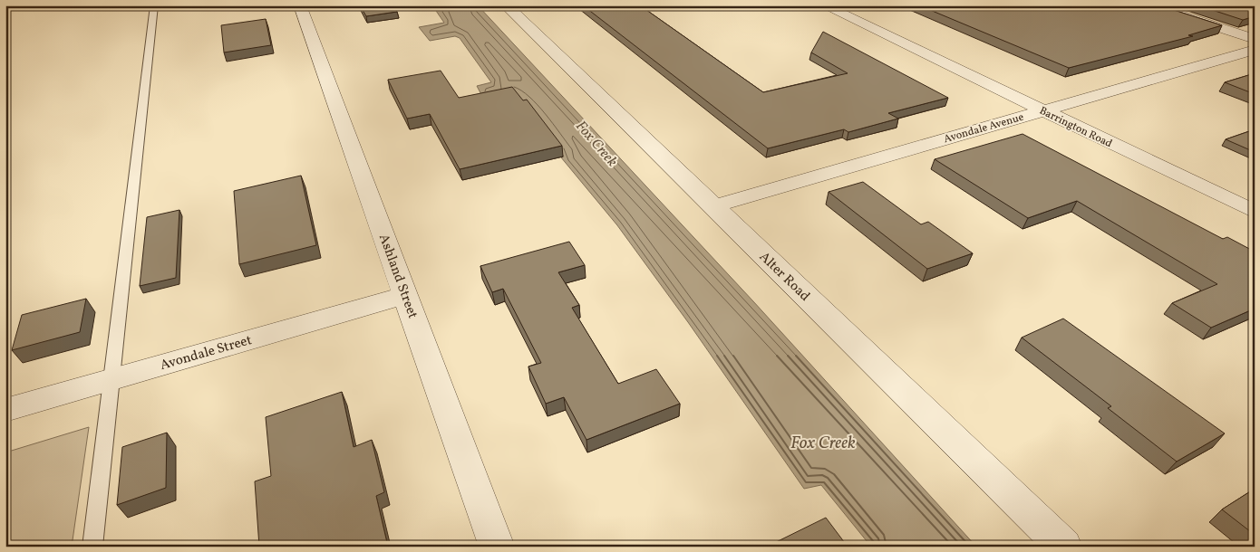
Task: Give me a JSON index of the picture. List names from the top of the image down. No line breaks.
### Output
{"streets":{"street":["Barrington Road","Avondale Avenue","Ashland Street","Alter Road","Avondale Street"]},"crossings":[["Barrington Road","Avondale Avenue"],["Avondale Avenue","Alter Road"],["Ashland Street","Avondale Street"]],"water":["Fox Creek"]}
